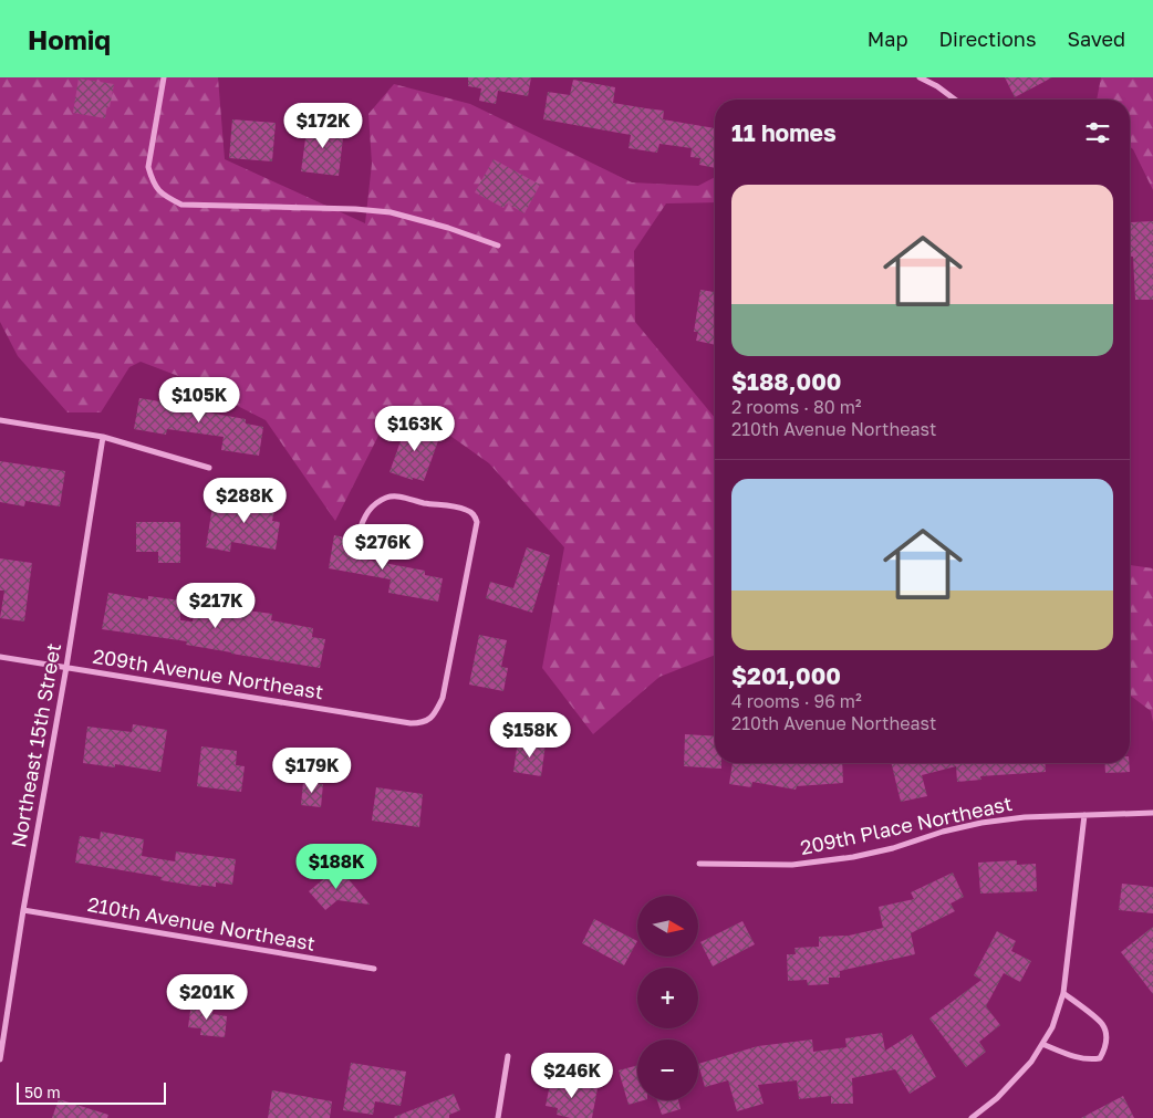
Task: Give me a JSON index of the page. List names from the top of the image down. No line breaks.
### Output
{"streets":{"street":["209th Avenue Northeast","Northeast 15th Street","209th Place Northeast","210th Avenue Northeast"]},"crossings":[["209th Avenue Northeast","Northeast 15th Street"],["Northeast 15th Street","210th Avenue Northeast"]],"scale_bar":"50 m","north":"right","page":{"header":"Homiq","nav":["Map","Directions","Saved"],"heading":"11 homes","price":["$172K","$105K","$163K","$288K","$276K","$217K","$158K","$179K","$188K","$201K","$246K"],"list":[{"name":"$188,000","note":"2 rooms · 80 m² · 210th Avenue Northeast"},{"name":"$201,000","note":"4 rooms · 96 m² · 210th Avenue Northeast"}],"map_buttons":["+","−"],"scale":"50 m"}}
